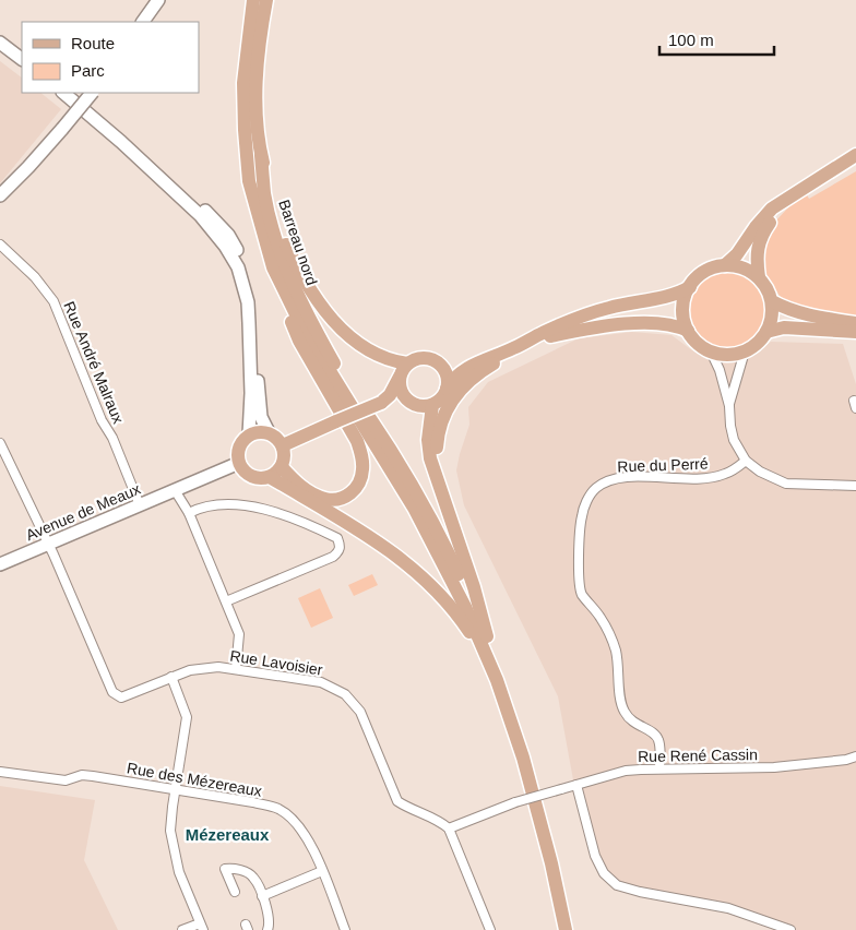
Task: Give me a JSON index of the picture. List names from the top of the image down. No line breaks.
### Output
{"streets":{"main road":["Barreau nord","Avenue de Meaux"],"street":["Rue André Malraux","Rue du Perré","Rue Lavoisier","Rue René Cassin","Rue des Mézereaux"]},"crossings":[["Rue André Malraux","Avenue de Meaux"],["Rue du Perré","Rue René Cassin"],["Avenue de Meaux","Rue Lavoisier"],["Rue Lavoisier","Rue René Cassin"]],"districts":["Mézereaux"],"legend":["Route","Parc"],"scale_bar":"100 m"}
